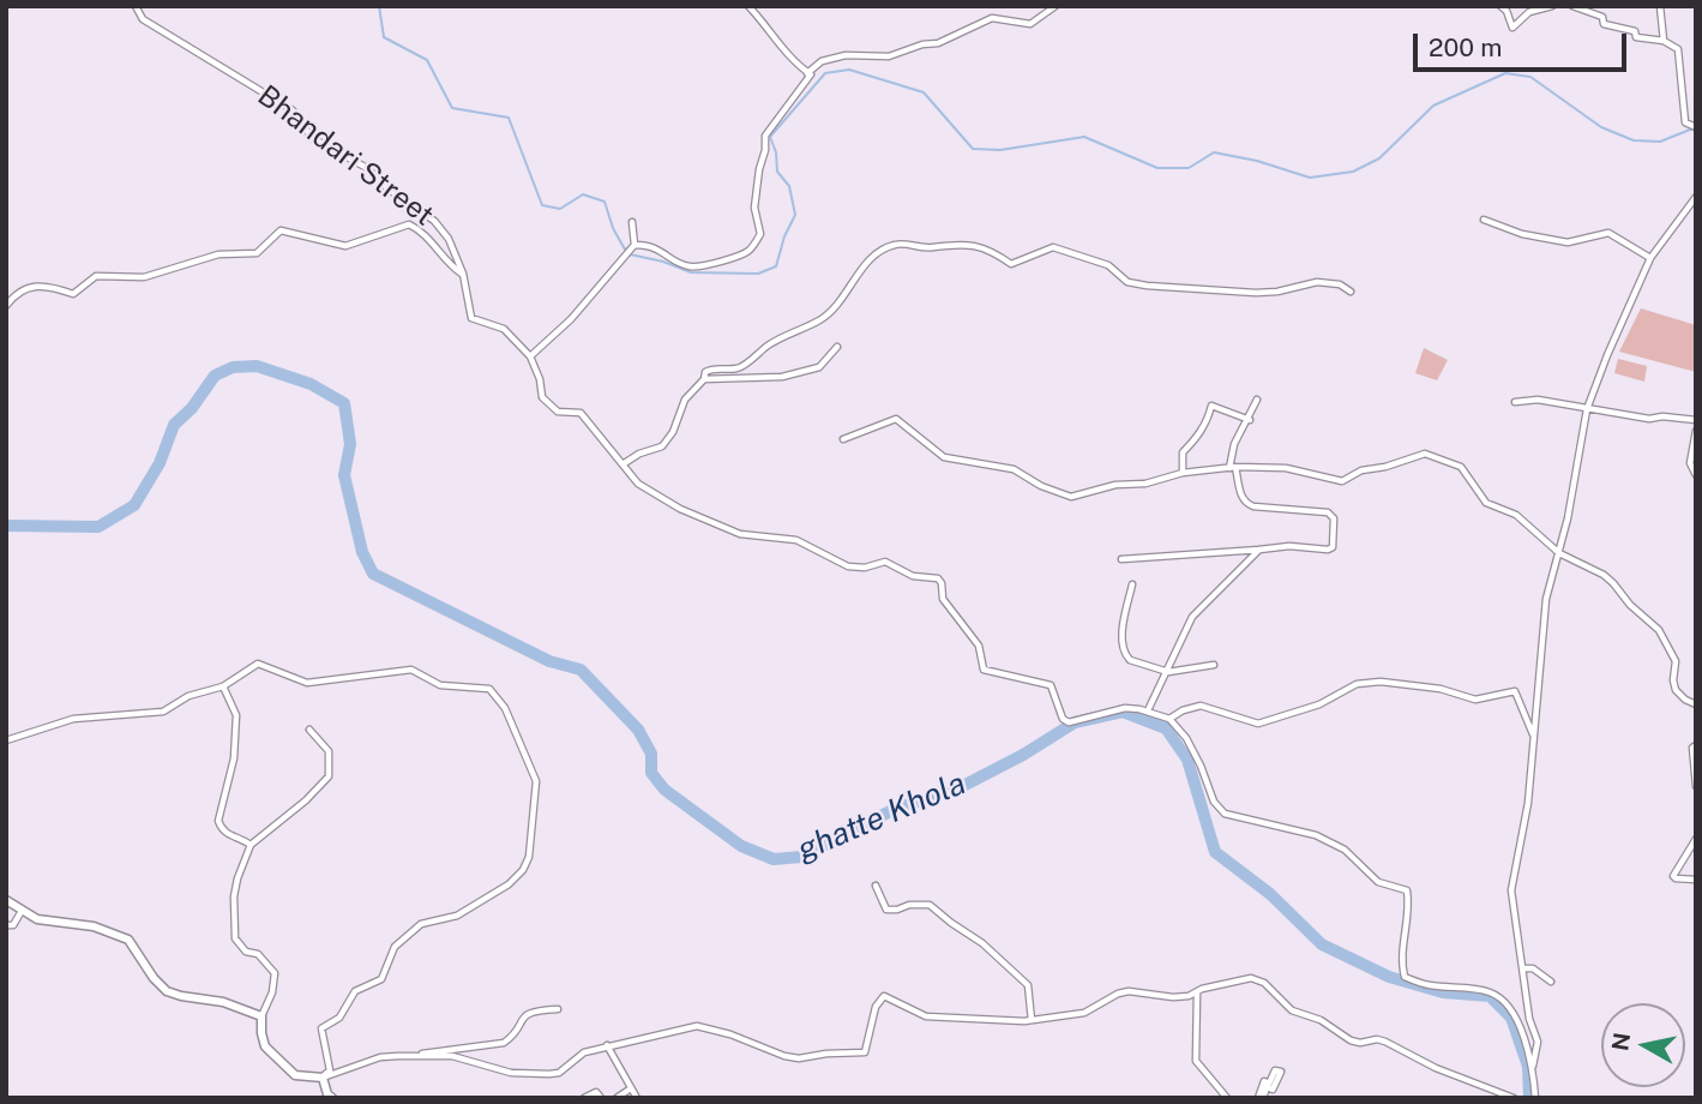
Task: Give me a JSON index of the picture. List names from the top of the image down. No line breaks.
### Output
{"streets":{"street":["Bhandari Street"]},"water":["ghatte Khola"],"scale_bar":"200 m","north":"left"}
